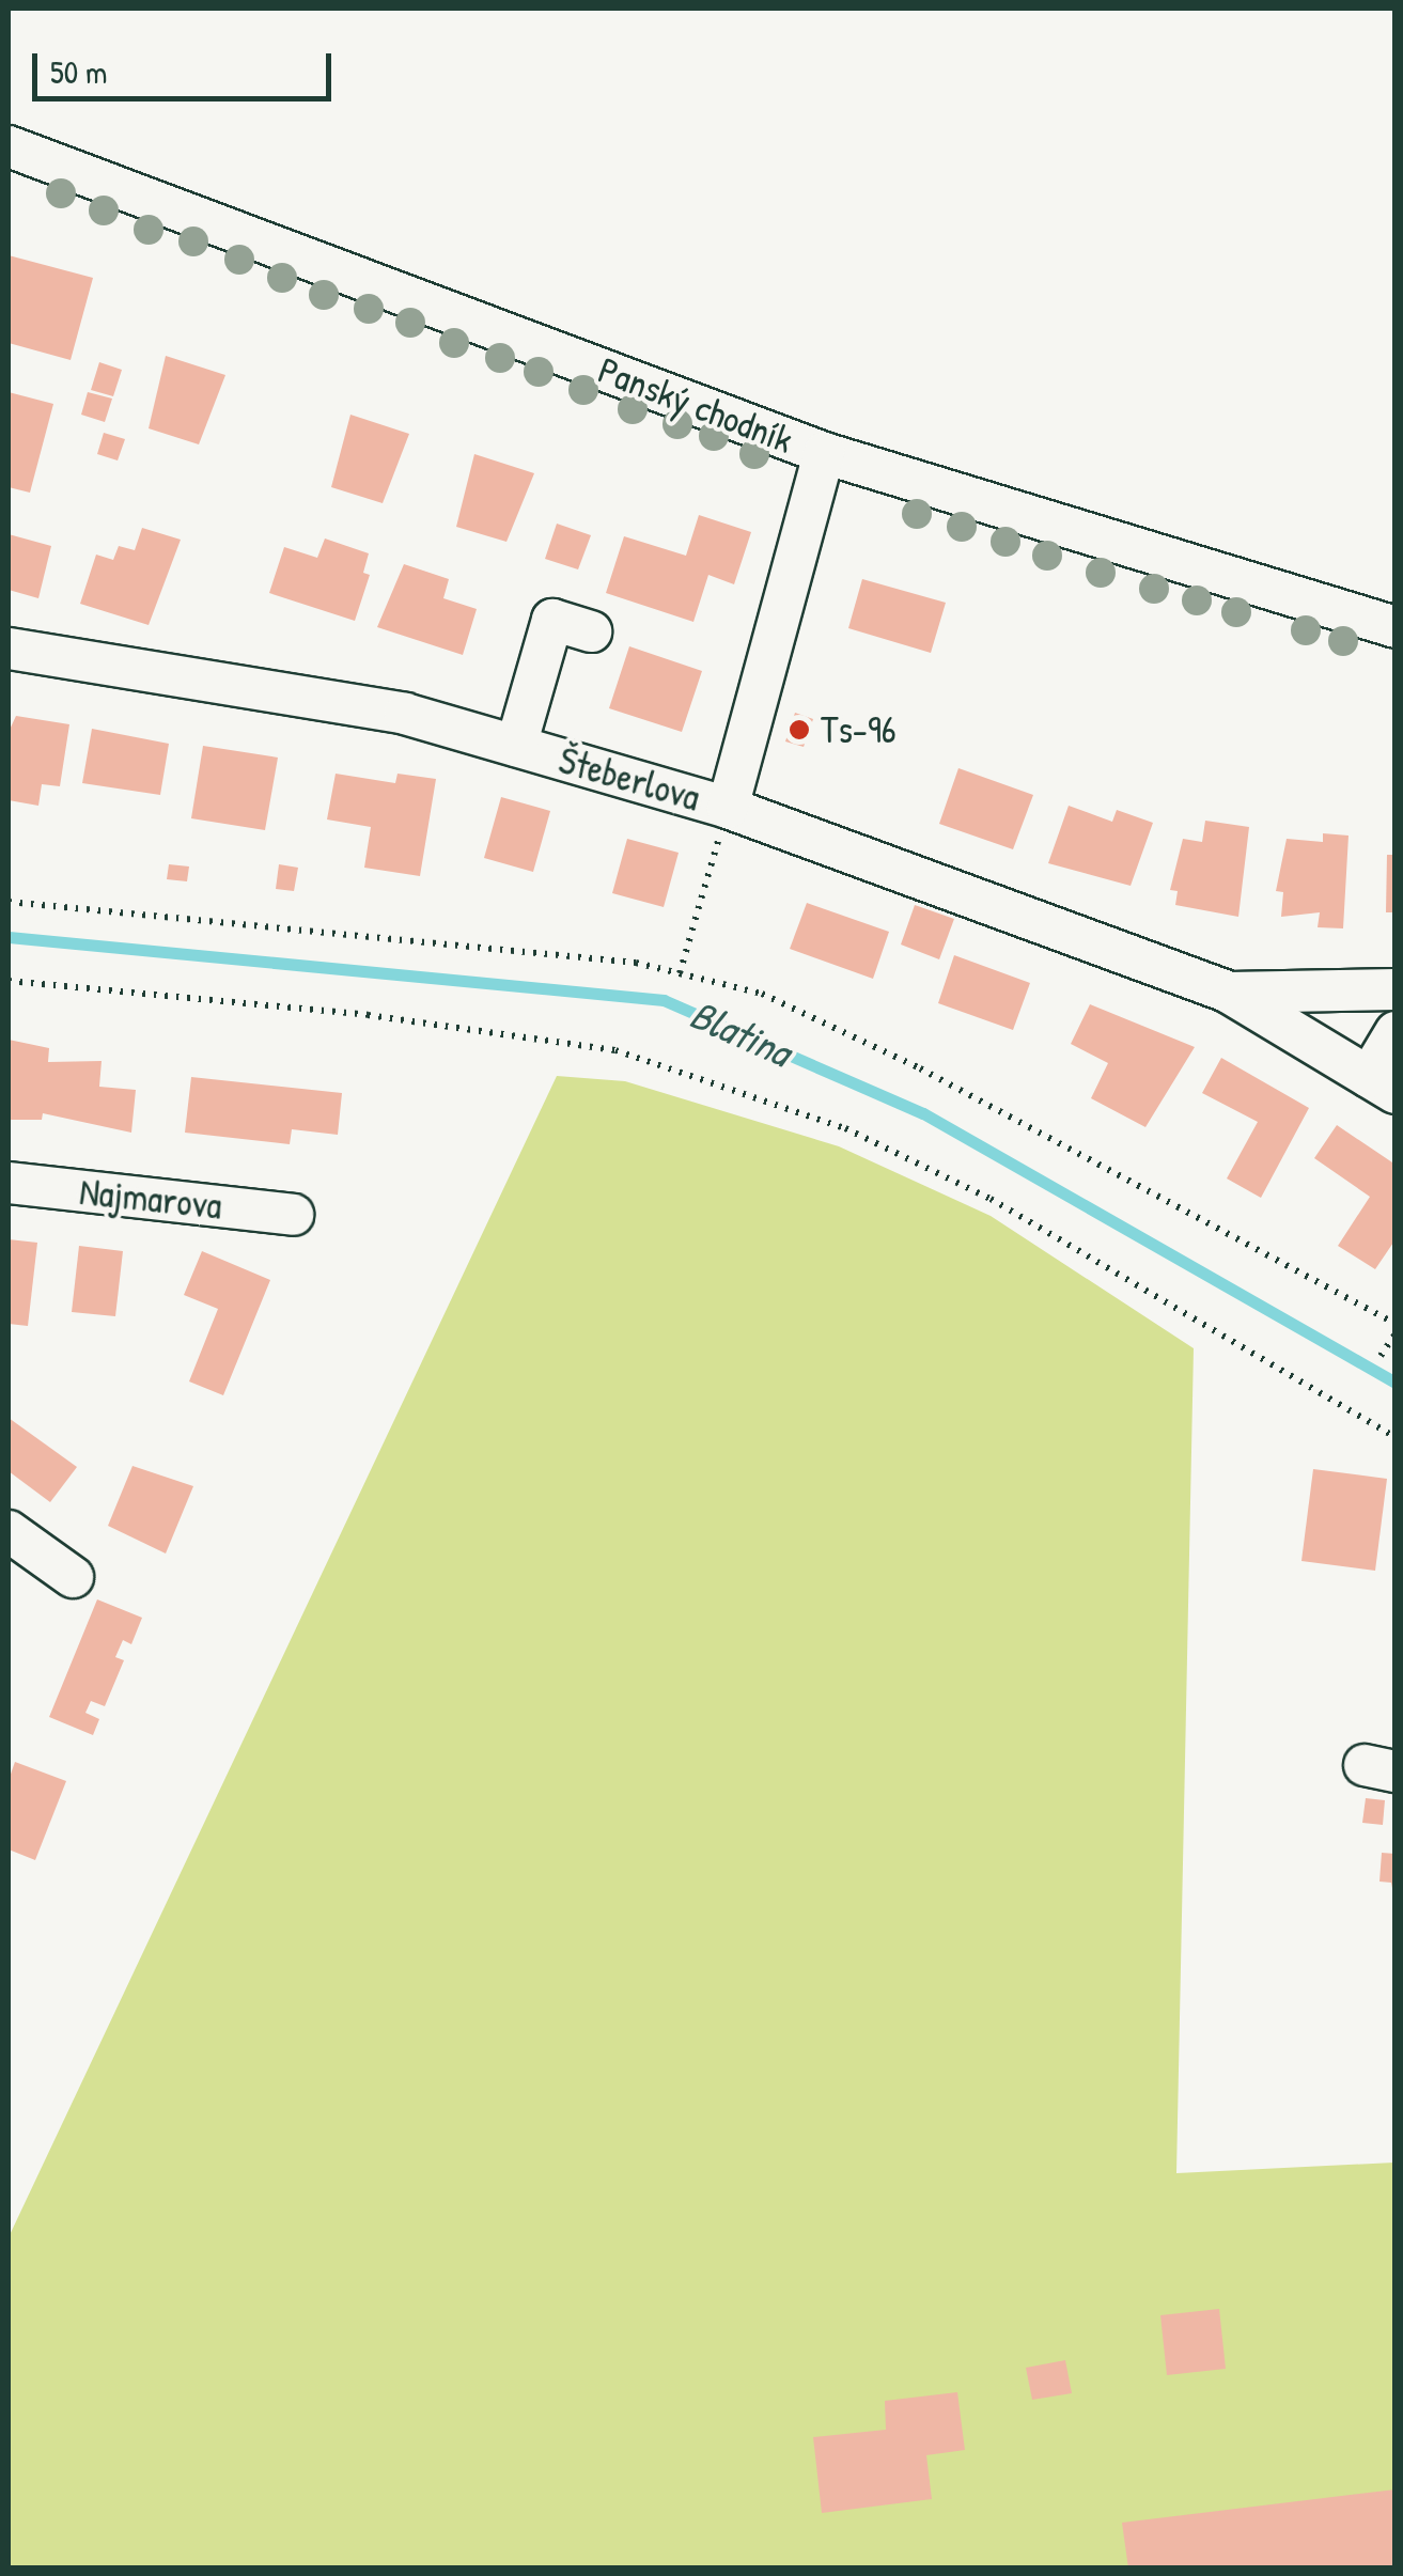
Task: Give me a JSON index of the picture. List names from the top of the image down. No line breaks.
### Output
{"streets":{"street":["Panský chodník","Šteberlova","Najmarova"]},"water":["Blatina"],"places":["Ts-96"],"scale_bar":"50 m"}
